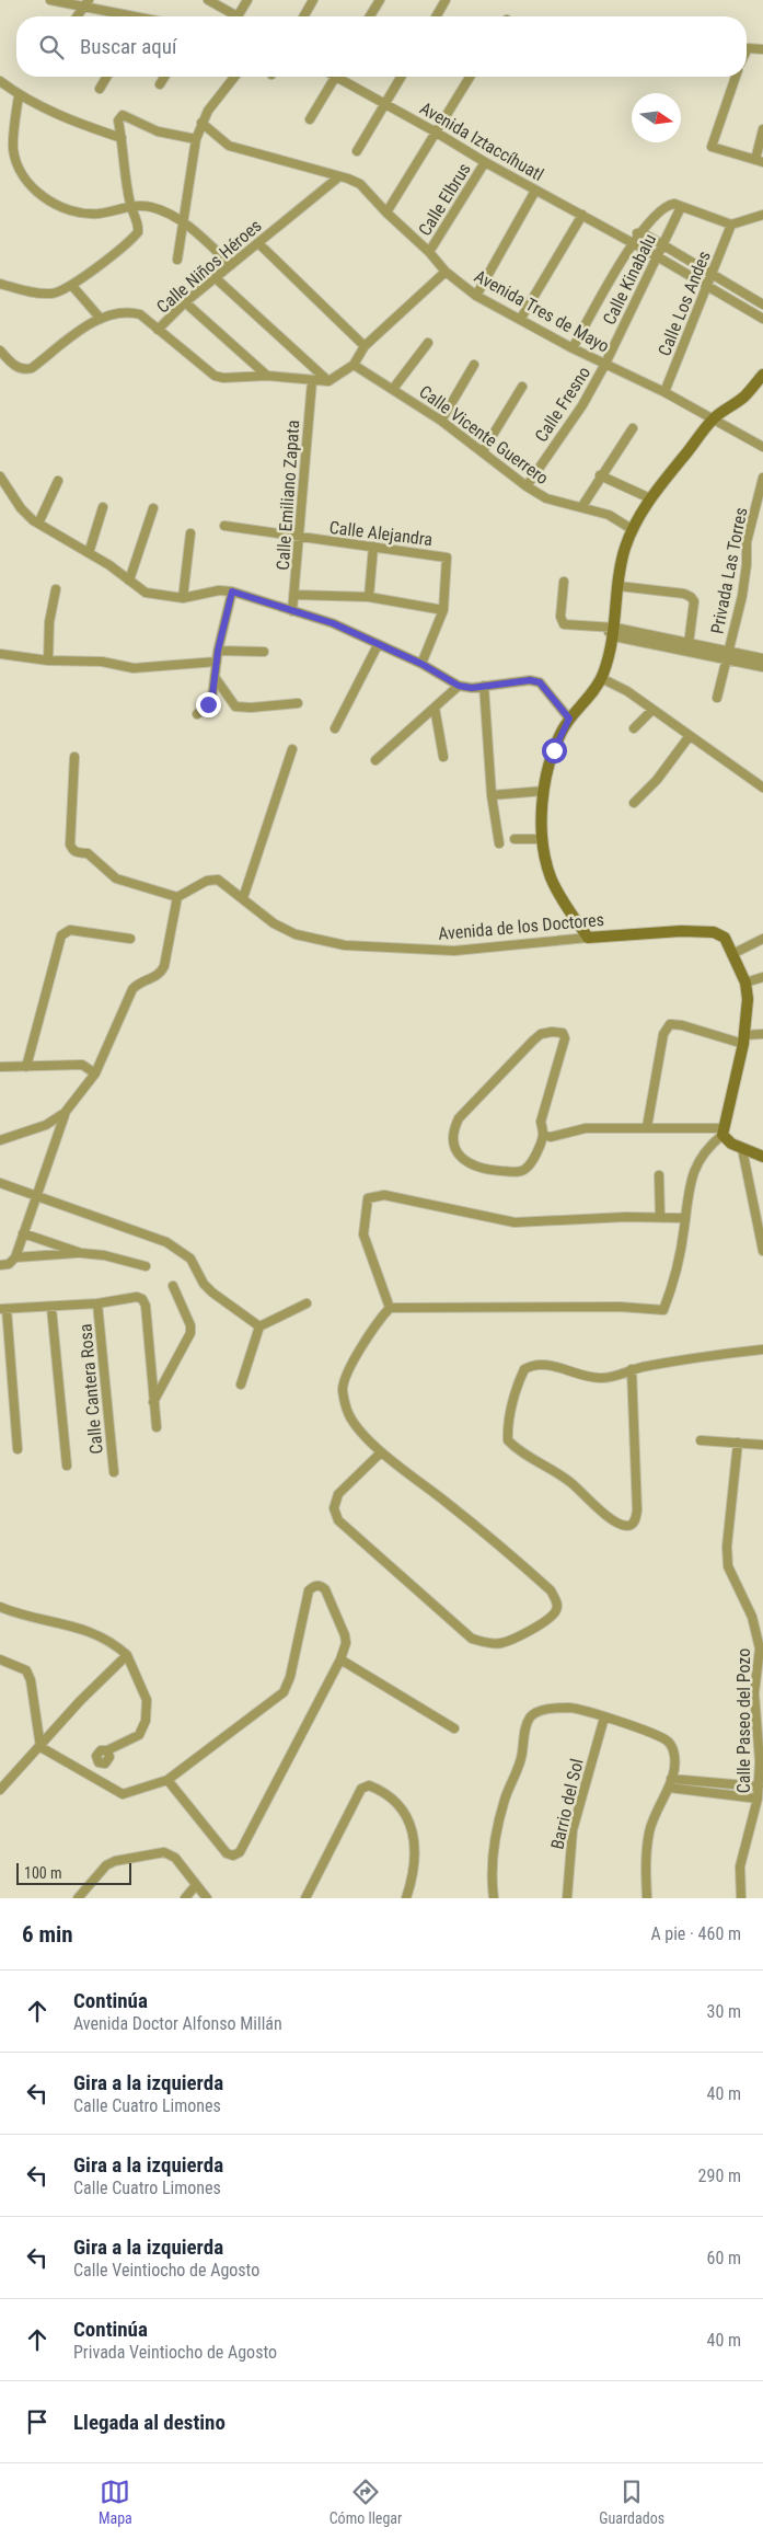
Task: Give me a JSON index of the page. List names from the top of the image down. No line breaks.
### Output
{"streets":{"main road":["Avenida de los Doctores"],"street":["Avenida Iztaccíhuatl","Calle Elbrus","Calle Niños Héroes","Calle Kinabalu","Calle Los Andes","Avenida Tres de Mayo","Calle Fresno","Calle Vicente Guerrero","Calle Emiliano Zapata","Calle Alejandra","Privada Las Torres","Calle Cantera Rosa","Calle Paseo del Pozo","Barrio del Sol"]},"crossings":[["Avenida Iztaccíhuatl","Calle Elbrus"],["Avenida Iztaccíhuatl","Calle Kinabalu"],["Avenida Iztaccíhuatl","Calle Los Andes"],["Calle Elbrus","Avenida Tres de Mayo"],["Calle Niños Héroes","Avenida Tres de Mayo"],["Calle Kinabalu","Avenida Tres de Mayo"],["Calle Kinabalu","Calle Fresno"],["Calle Los Andes","Avenida Tres de Mayo"],["Avenida Tres de Mayo","Calle Fresno"],["Calle Fresno","Calle Vicente Guerrero"],["Calle Emiliano Zapata","Calle Alejandra"]],"scale_bar":"100 m","north":"right","page":{"search":"Buscar aquí","scale":"100 m","heading":["6 min","A pie · 460 m"],"list":[["Continúa","Avenida Doctor Alfonso Millán","30 m"],["Gira a la izquierda","Calle Cuatro Limones","40 m"],["Gira a la izquierda","Calle Cuatro Limones","290 m"],["Gira a la izquierda","Calle Veintiocho de Agosto","60 m"],["Continúa","Privada Veintiocho de Agosto","40 m"],"Llegada al destino"],"nav":["Mapa","Cómo llegar","Guardados"]}}
